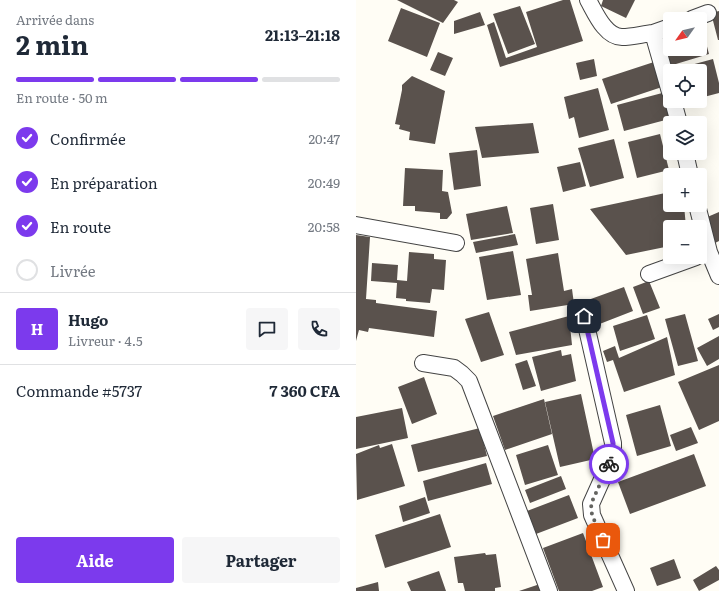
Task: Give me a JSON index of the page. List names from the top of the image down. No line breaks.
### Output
{"north":"bottom left","page":{"heading":["2 min","Arrivée dans","21:13–21:18"],"panel":["Hugo","Livreur · 4.5","Commande #5737","7 360 CFA"],"map_buttons":["+","−"],"bar":"En route · 50 m","list":[["Confirmée","20:47"],["En préparation","20:49"],["En route","20:58"],"Livrée"],"round":"H","buttons":["Aide","Partager"]}}
